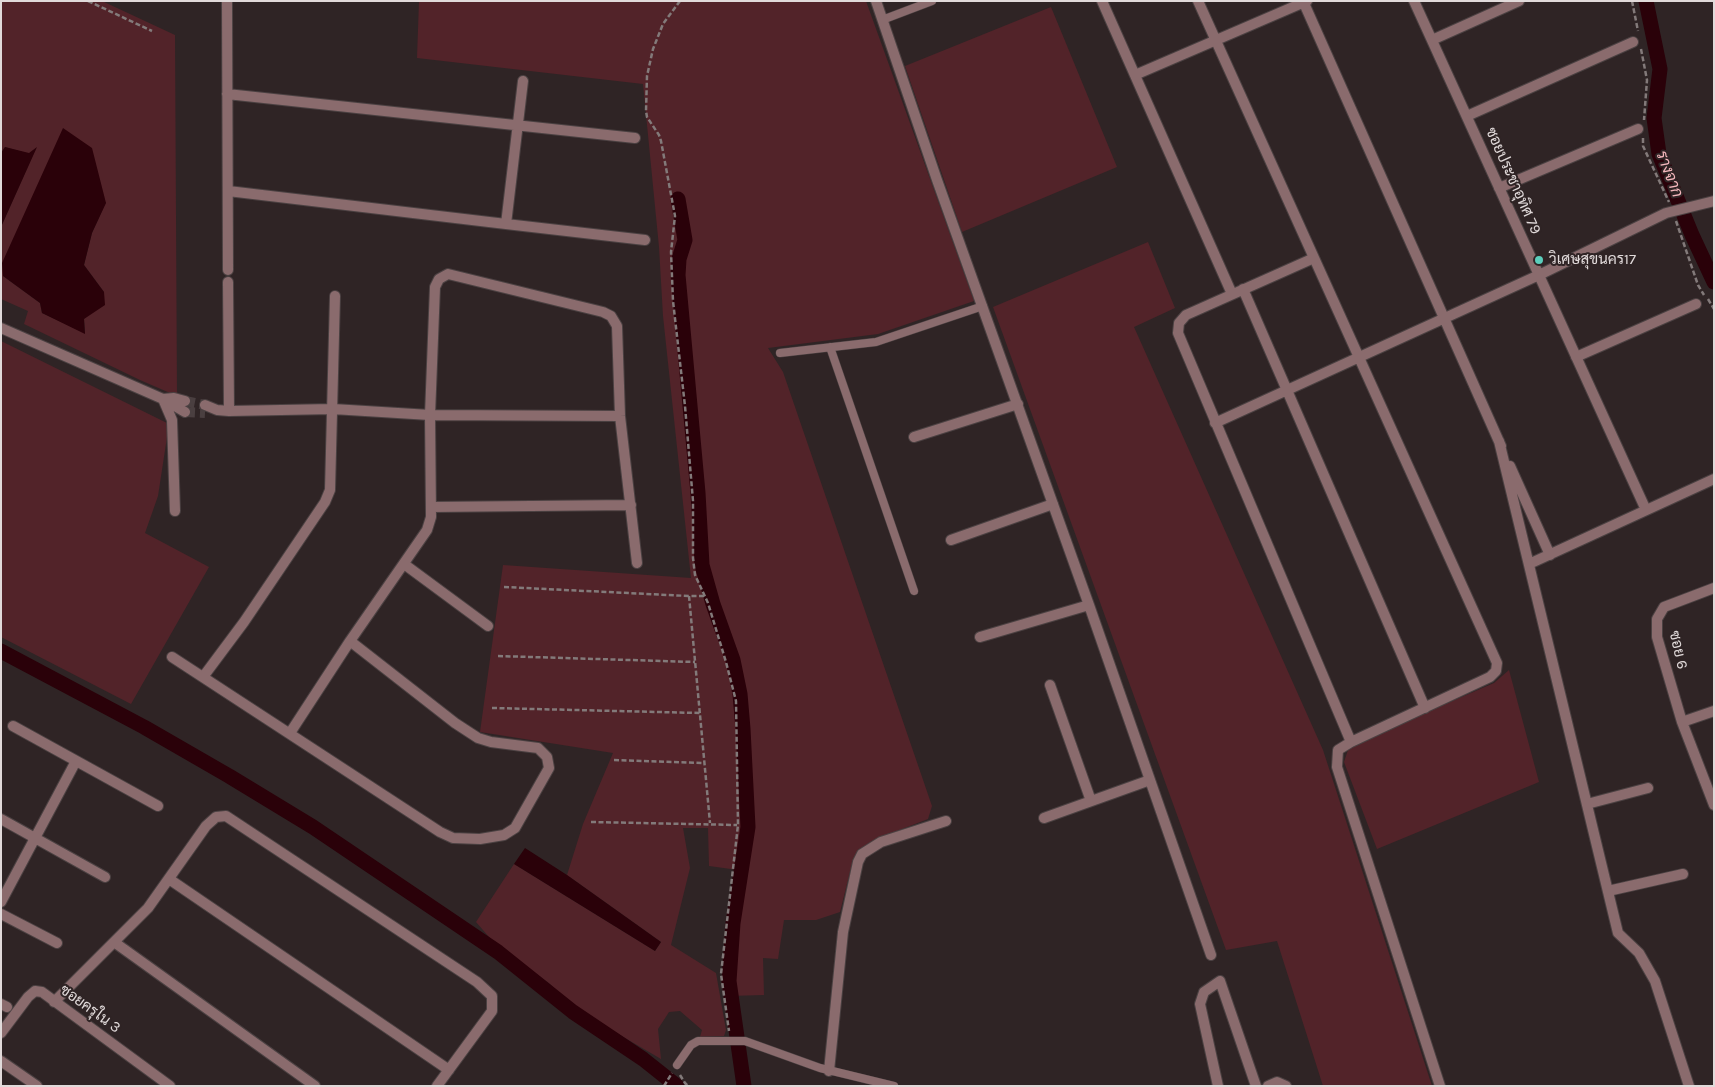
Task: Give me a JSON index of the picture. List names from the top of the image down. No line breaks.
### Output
{"streets":{"street":["ซอยประชาอุทิศ 79","ซอย 6","ซอยครุใน 3"]},"water":["รางจาก"],"places":["วิเศษสุขนคร17"]}
